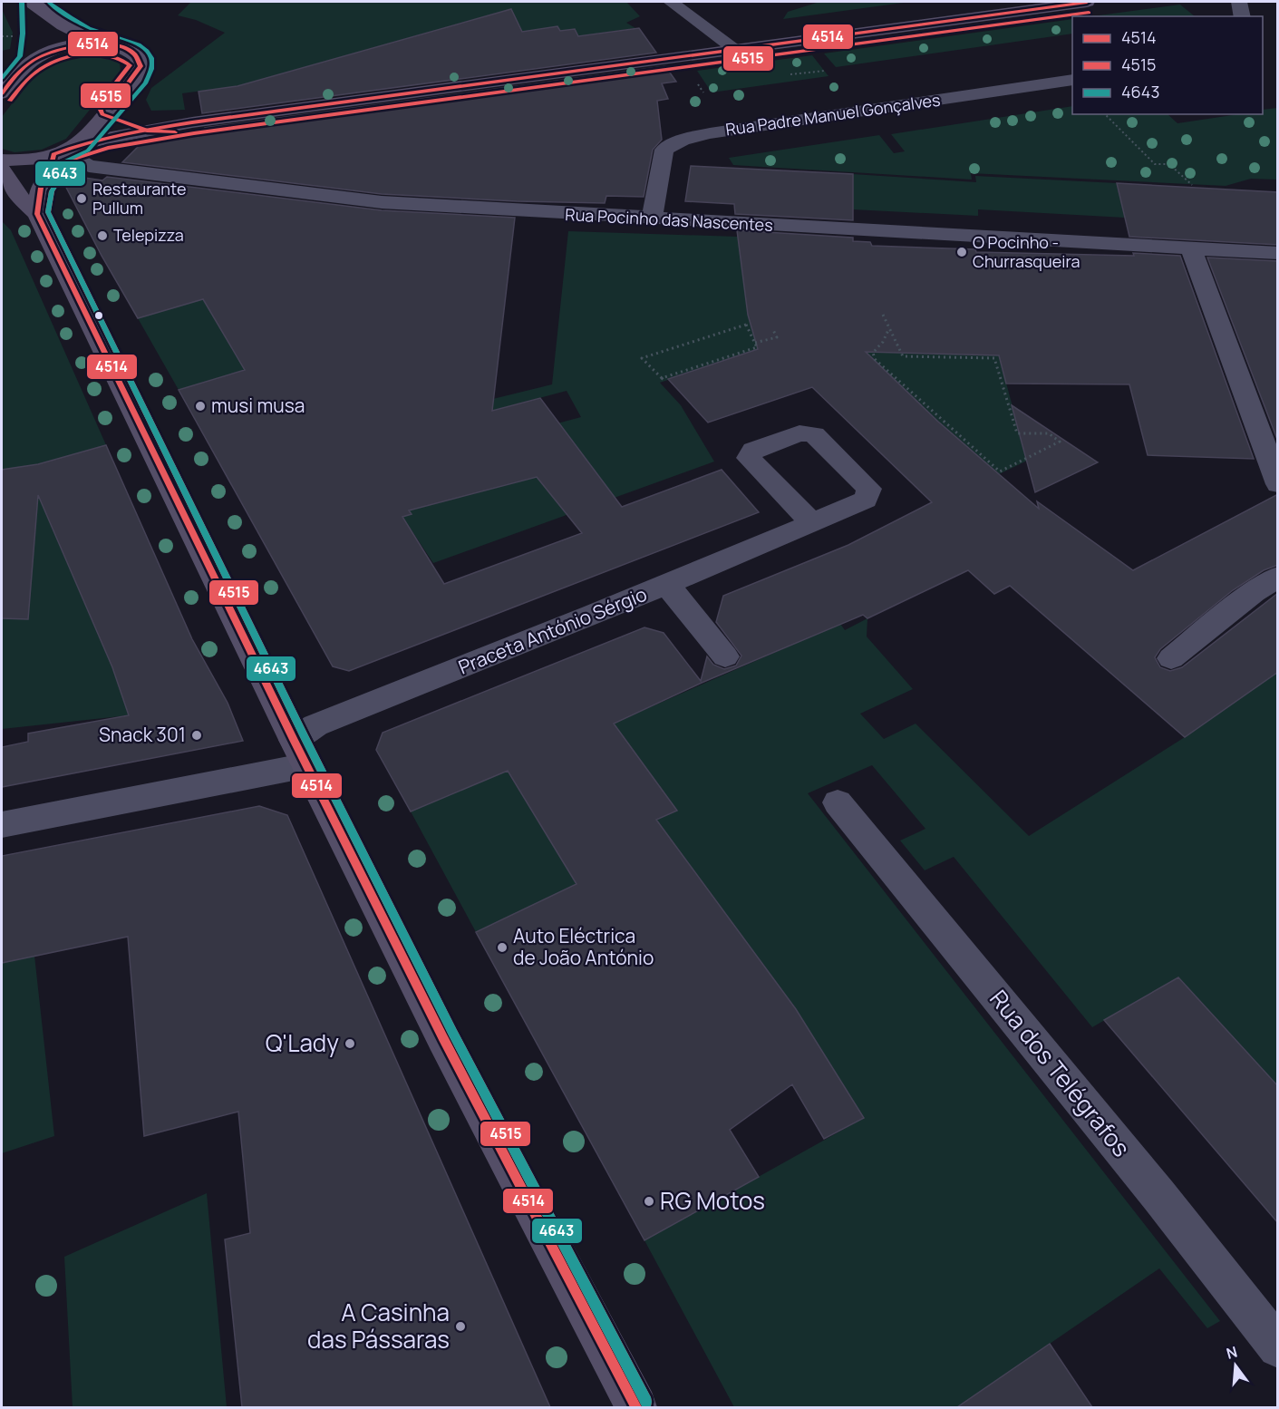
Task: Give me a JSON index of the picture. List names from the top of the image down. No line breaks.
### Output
{"streets":{"street":["Rua Padre Manuel Gonçalves","Rua Pocinho das Nascentes","Praceta António Sérgio","Rua dos Telégrafos"]},"crossings":[["Rua Padre Manuel Gonçalves","Rua Pocinho das Nascentes"]],"places":["Restaurante Pullum","Telepizza","O Pocinho - Churrasqueira","musi musa","Snack 301","Auto Eléctrica de João António","Q'Lady","RG Motos","A Casinha das Pássaras"],"lines":["transit line 4514","transit line 4643","transit line 4515"],"legend":["4514","4515","4643"],"north":"top"}
